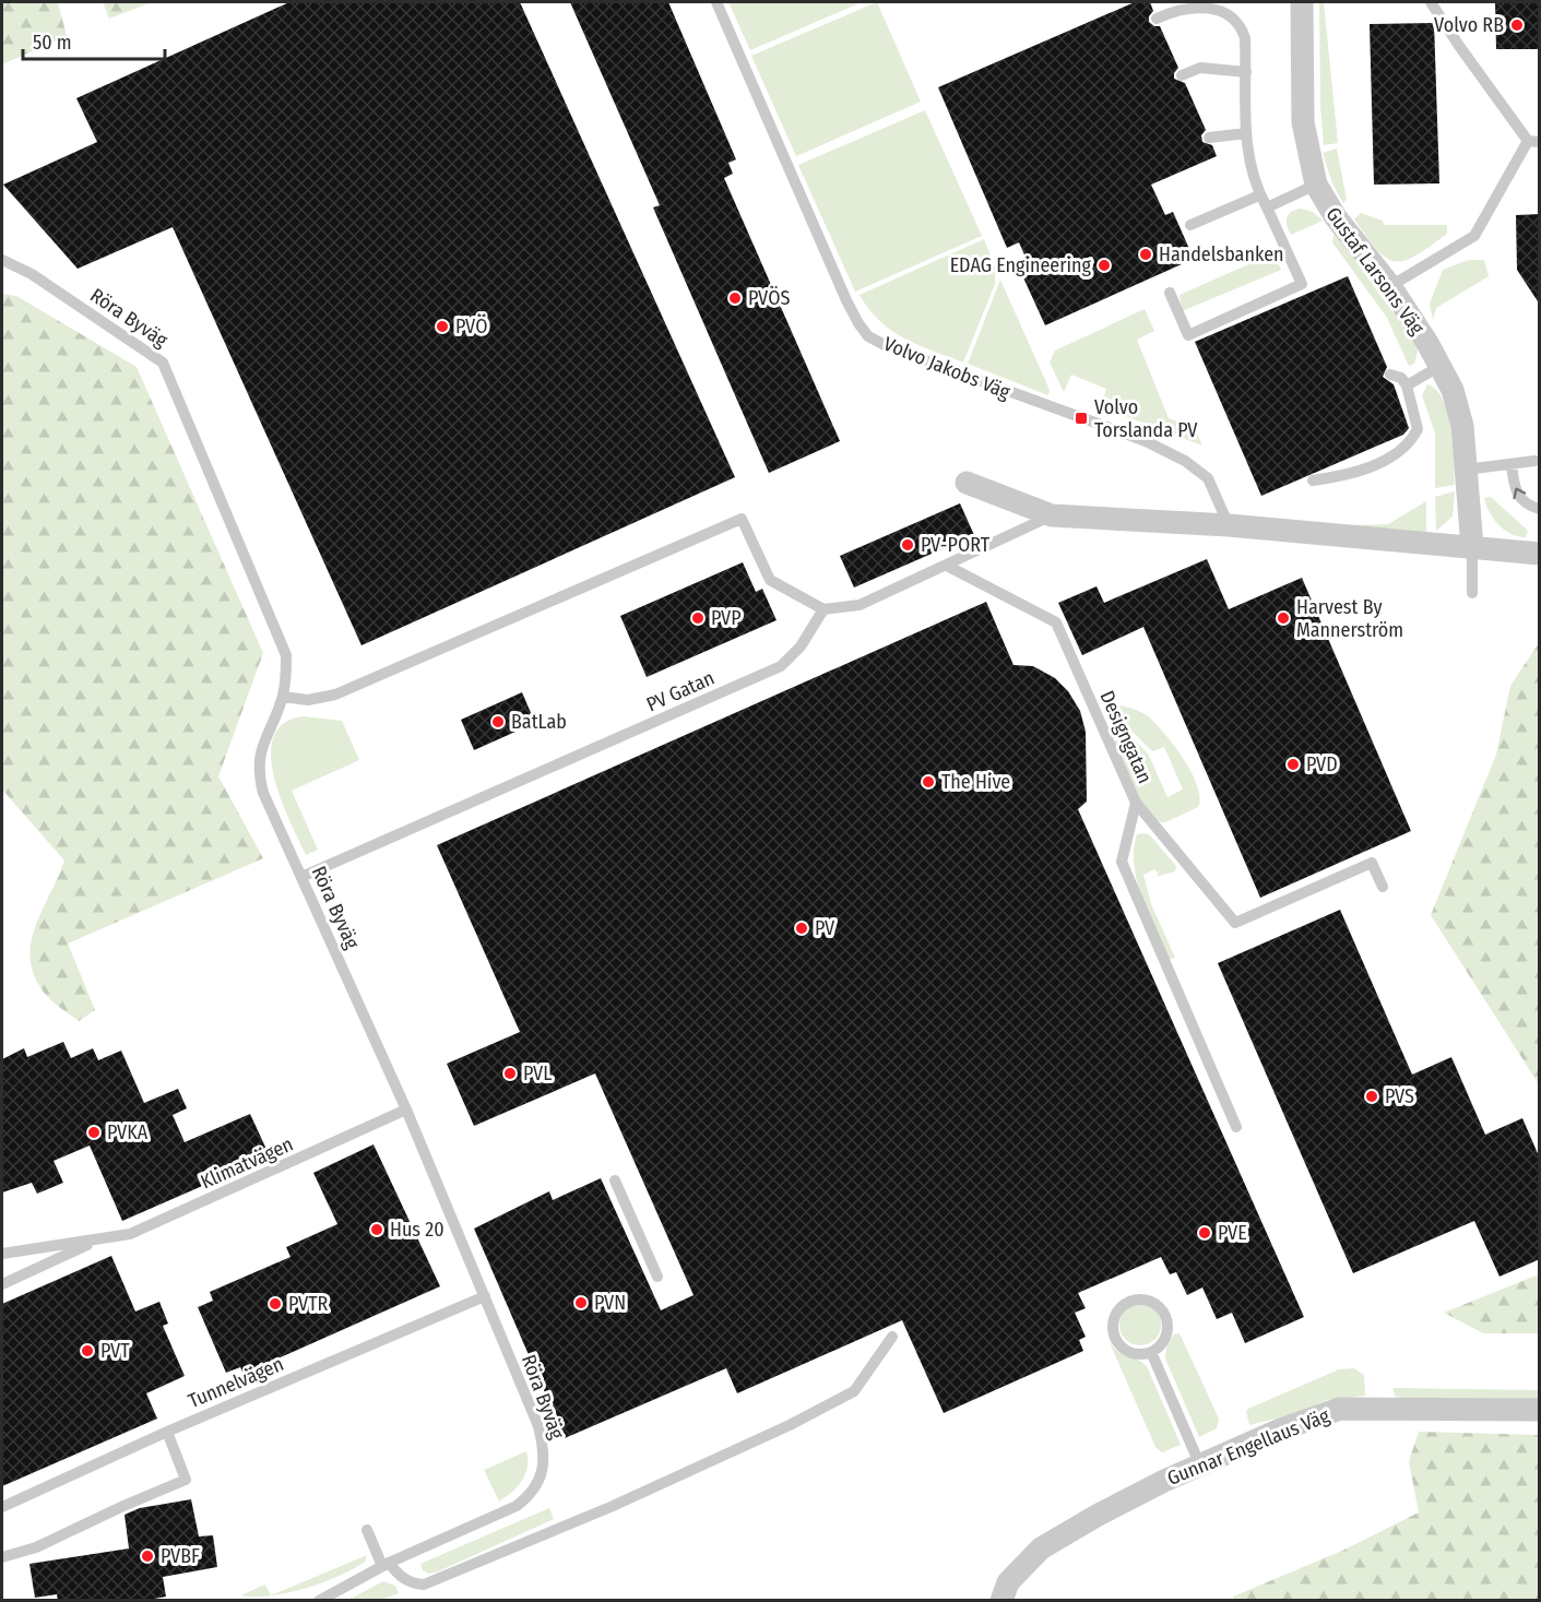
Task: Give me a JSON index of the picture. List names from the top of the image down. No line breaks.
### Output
{"streets":{"street":["Gustaf Larsons Väg","Gunnar Engellaus Väg"],"lane":["Röra Byväg","Volvo Jakobs Väg","PV Gatan","Designgatan","Klimatvägen","Tunnelvägen"]},"crossings":[["Röra Byväg","PV Gatan"],["Röra Byväg","Klimatvägen"],["Röra Byväg","Tunnelvägen"]],"places":{"other":["Volvo RB","Handelsbanken","EDAG Engineering","PVÖS","PVÖ","PV-PORT","PVP","Harvest By Mannerström","BatLab","PVD","The Hive","PV","PVL","PVS","PVKA","Hus 20","PVE","PVN","PVTR","PVT","PVBF"],"transit":["Volvo Torslanda PV"]},"scale_bar":"50 m"}
